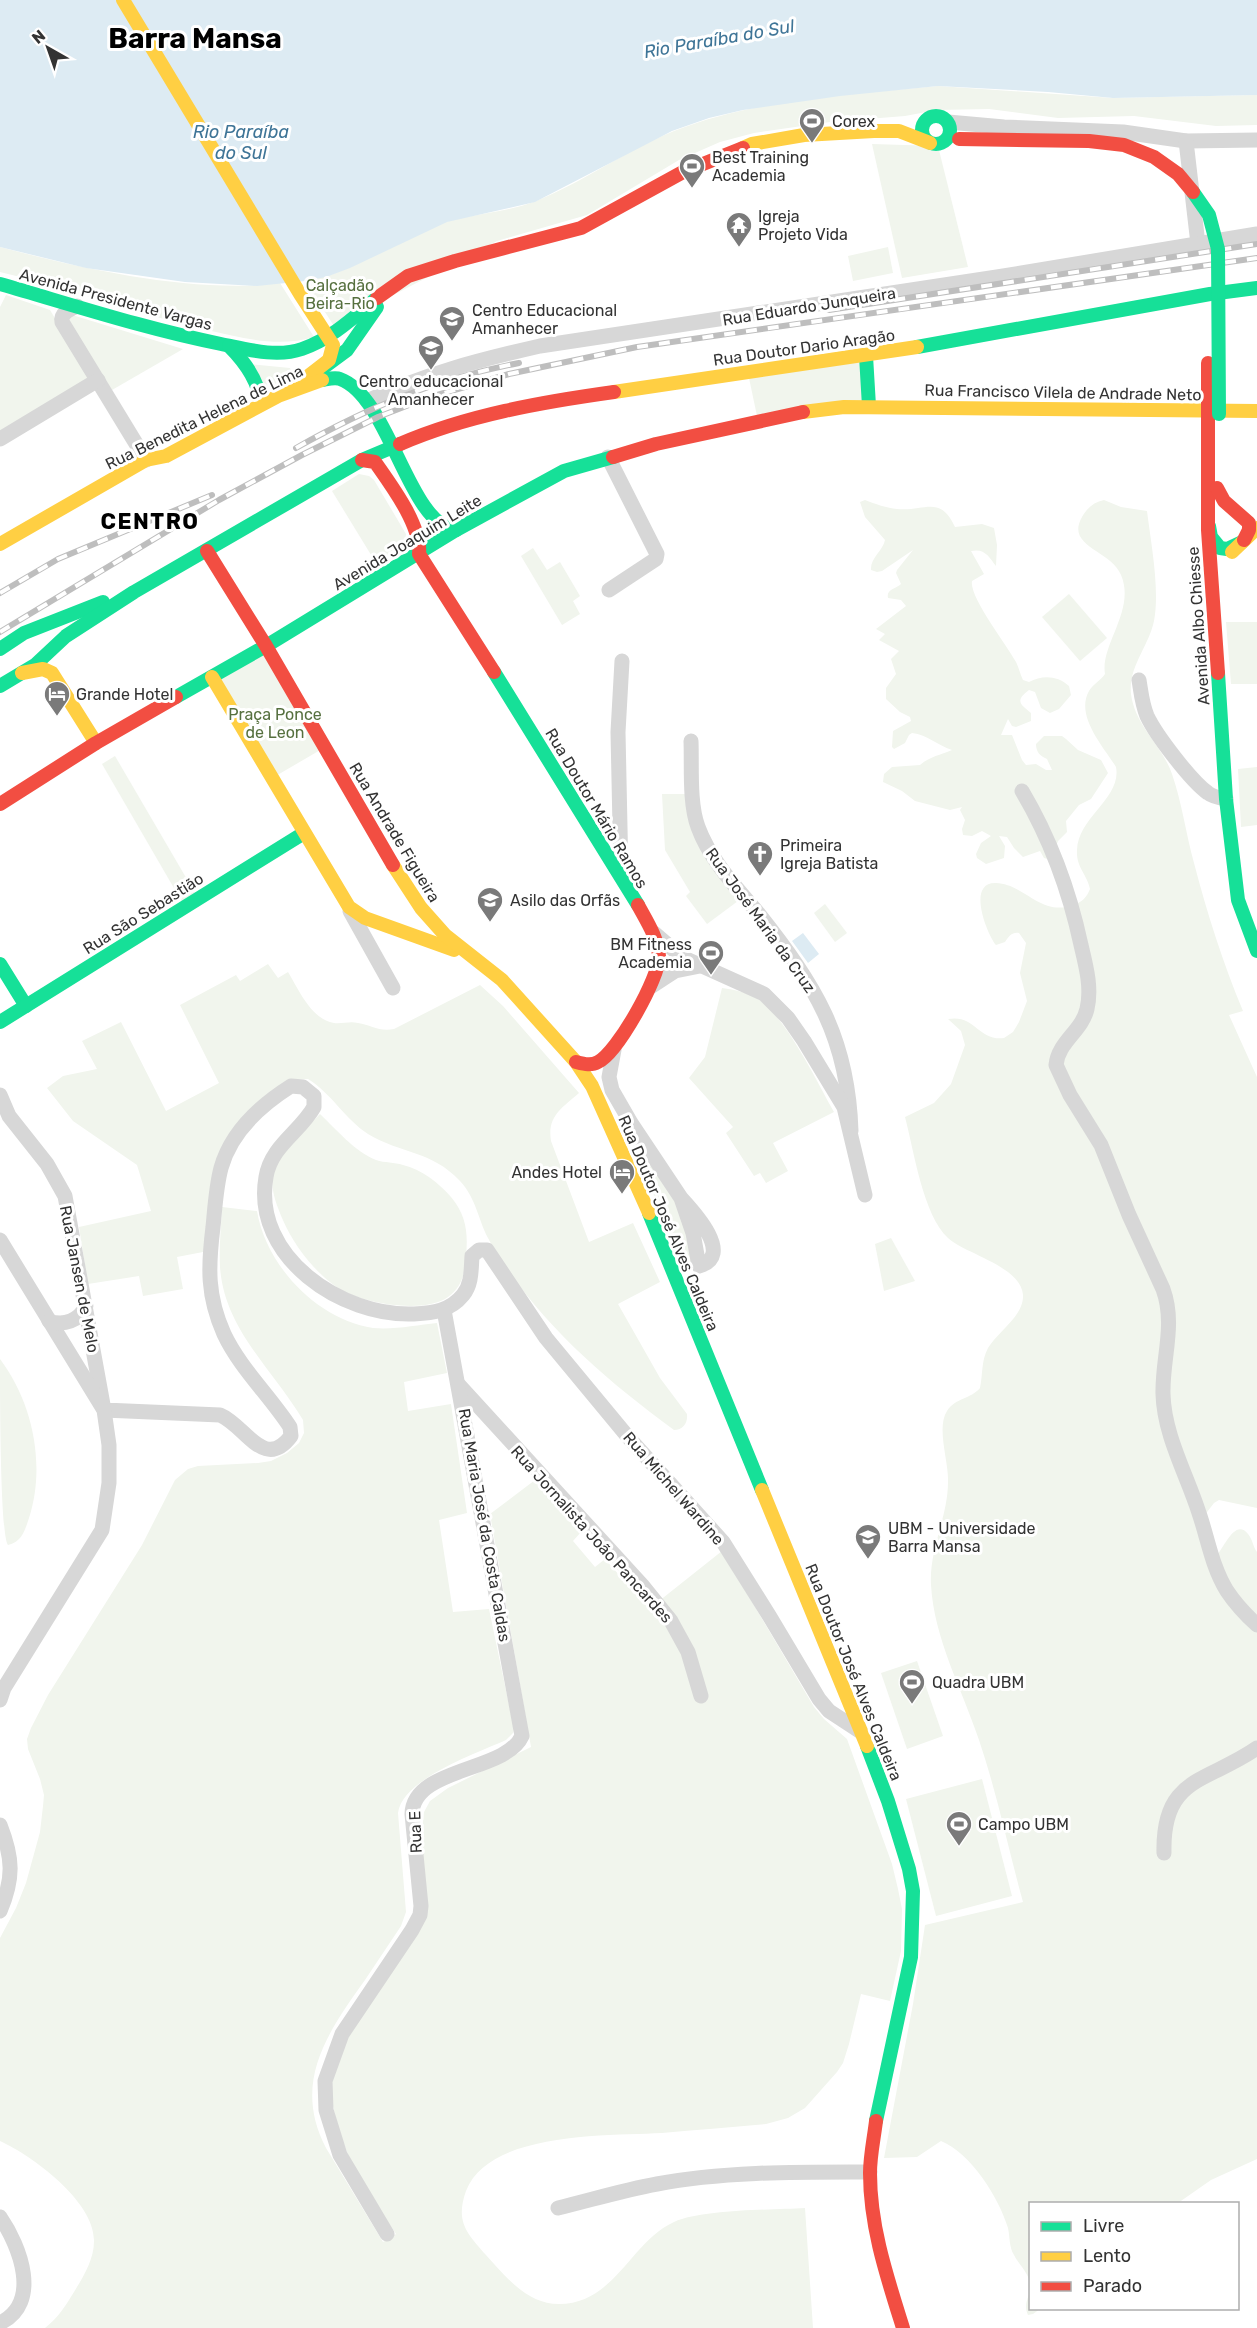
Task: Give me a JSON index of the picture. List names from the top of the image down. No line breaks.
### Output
{"streets":{"street":["Avenida Presidente Vargas","Rua Eduardo Junqueira","Rua Doutor Dario Aragão","Rua Francisco Vilela de Andrade Neto","Rua Benedita Helena de Lima","Avenida Joaquim Leite","Avenida Albo Chiesse","Rua Doutor Mário Ramos","Rua Andrade Figueira","Rua São Sebastião","Rua José Maria da Cruz","Rua Doutor José Alves Caldeira","Rua Jansen de Melo","Rua Michel Wardine","Rua Maria José da Costa Caldas","Rua Jornalista João Pancardes","Rua E"]},"crossings":[["Rua Eduardo Junqueira","Rua Benedita Helena de Lima"],["Rua Doutor Dario Aragão","Avenida Albo Chiesse"],["Rua Doutor Dario Aragão","Rua Andrade Figueira"],["Rua Francisco Vilela de Andrade Neto","Avenida Joaquim Leite"],["Rua Francisco Vilela de Andrade Neto","Avenida Albo Chiesse"],["Avenida Joaquim Leite","Rua Doutor Mário Ramos"],["Avenida Joaquim Leite","Rua Andrade Figueira"],["Rua Doutor Mário Ramos","Rua José Maria da Cruz"],["Rua Andrade Figueira","Rua Doutor José Alves Caldeira"],["Rua Doutor José Alves Caldeira","Rua Michel Wardine"],["Rua Michel Wardine","Rua Maria José da Costa Caldas"],["Rua Maria José da Costa Caldas","Rua Jornalista João Pancardes"],["Rua Maria José da Costa Caldas","Rua E"]],"districts":["Barra Mansa","CENTRO"],"water":["Rio Paraíba do Sul"],"parks":["Calçadão Beira-Rio","Praça Ponce de Leon"],"places":{"sports":["Corex","Best Training Academia","BM Fitness Academia","Quadra UBM","Campo UBM"],"temple":["Igreja Projeto Vida"],"school or university":["Centro Educacional Amanhecer","Centro educacional Amanhecer","Asilo das Orfãs","UBM - Universidade Barra Mansa"],"hotel":["Grande Hotel","Andes Hotel"],"church":["Primeira Igreja Batista"]},"legend":["Livre","Lento","Parado"],"north":"top left"}
